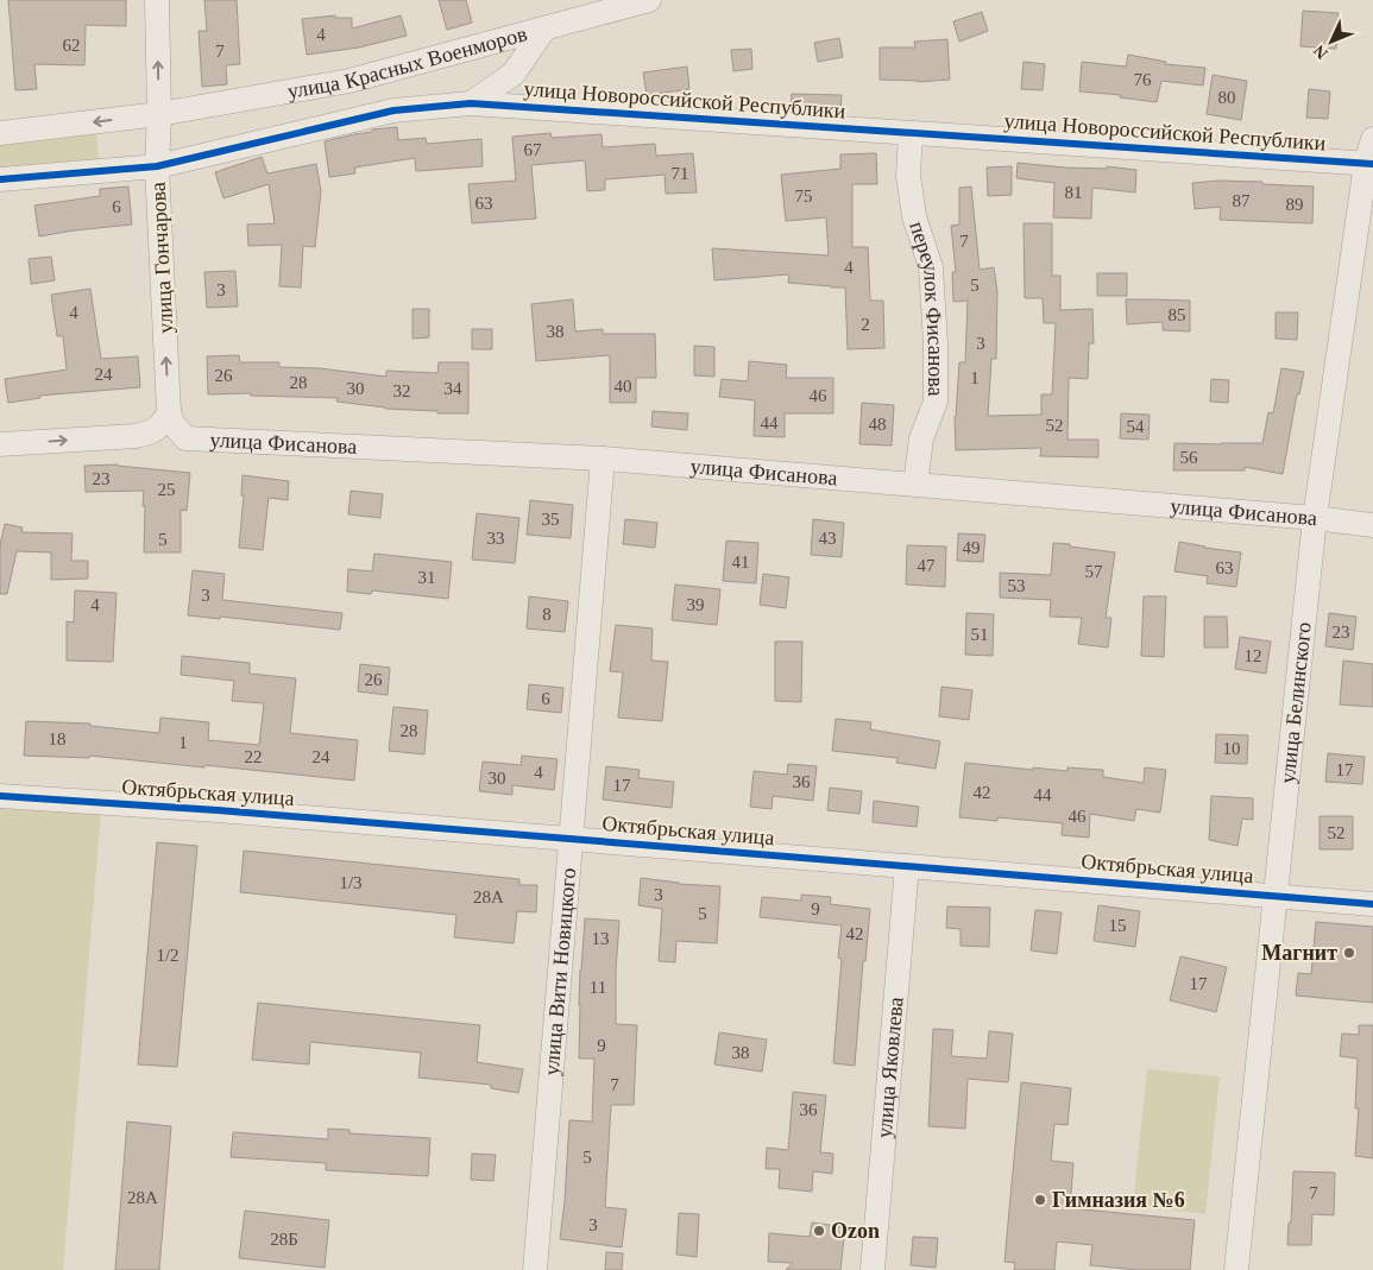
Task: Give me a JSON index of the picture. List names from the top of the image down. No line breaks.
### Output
{"streets":{"street":["улица Красных Военморов","улица Новороссийской Республики","улица Гончарова","переулок Фисанова","улица Фисанова","улица Белинского","Октябрьская улица","улица Вити Новицкого","улица Яковлева"]},"crossings":[["улица Красных Военморов","улица Гончарова"],["улица Новороссийской Республики","улица Гончарова"],["улица Новороссийской Республики","переулок Фисанова"],["улица Новороссийской Республики","улица Белинского"],["улица Гончарова","улица Фисанова"],["переулок Фисанова","улица Фисанова"],["улица Фисанова","улица Белинского"],["улица Фисанова","улица Вити Новицкого"],["улица Белинского","Октябрьская улица"],["Октябрьская улица","улица Вити Новицкого"],["Октябрьская улица","улица Яковлева"]],"one_way":["улица Гончарова"],"places":["Магнит","Гимназия №6","Ozon"],"house_numbers":["4","62","7","76","80","67","71","81","75","87","63","89","6","7","4","5","3","4","85","2","38","3","24","26","1","28","40","30","34","32","46","44","48","52","54","56","23","25","35","33","43","5","49","41","47","63","57","31","53","3","4","39","8","23","51","12","26","6","28","18","1","10","22","24","17","4","30","36","17","42","44","46","52","1/3","3","28А","9","5","15","42","13","1/2","17","11","9","38","7","36","5","7","28А","3","28Б"],"north":"bottom left"}
